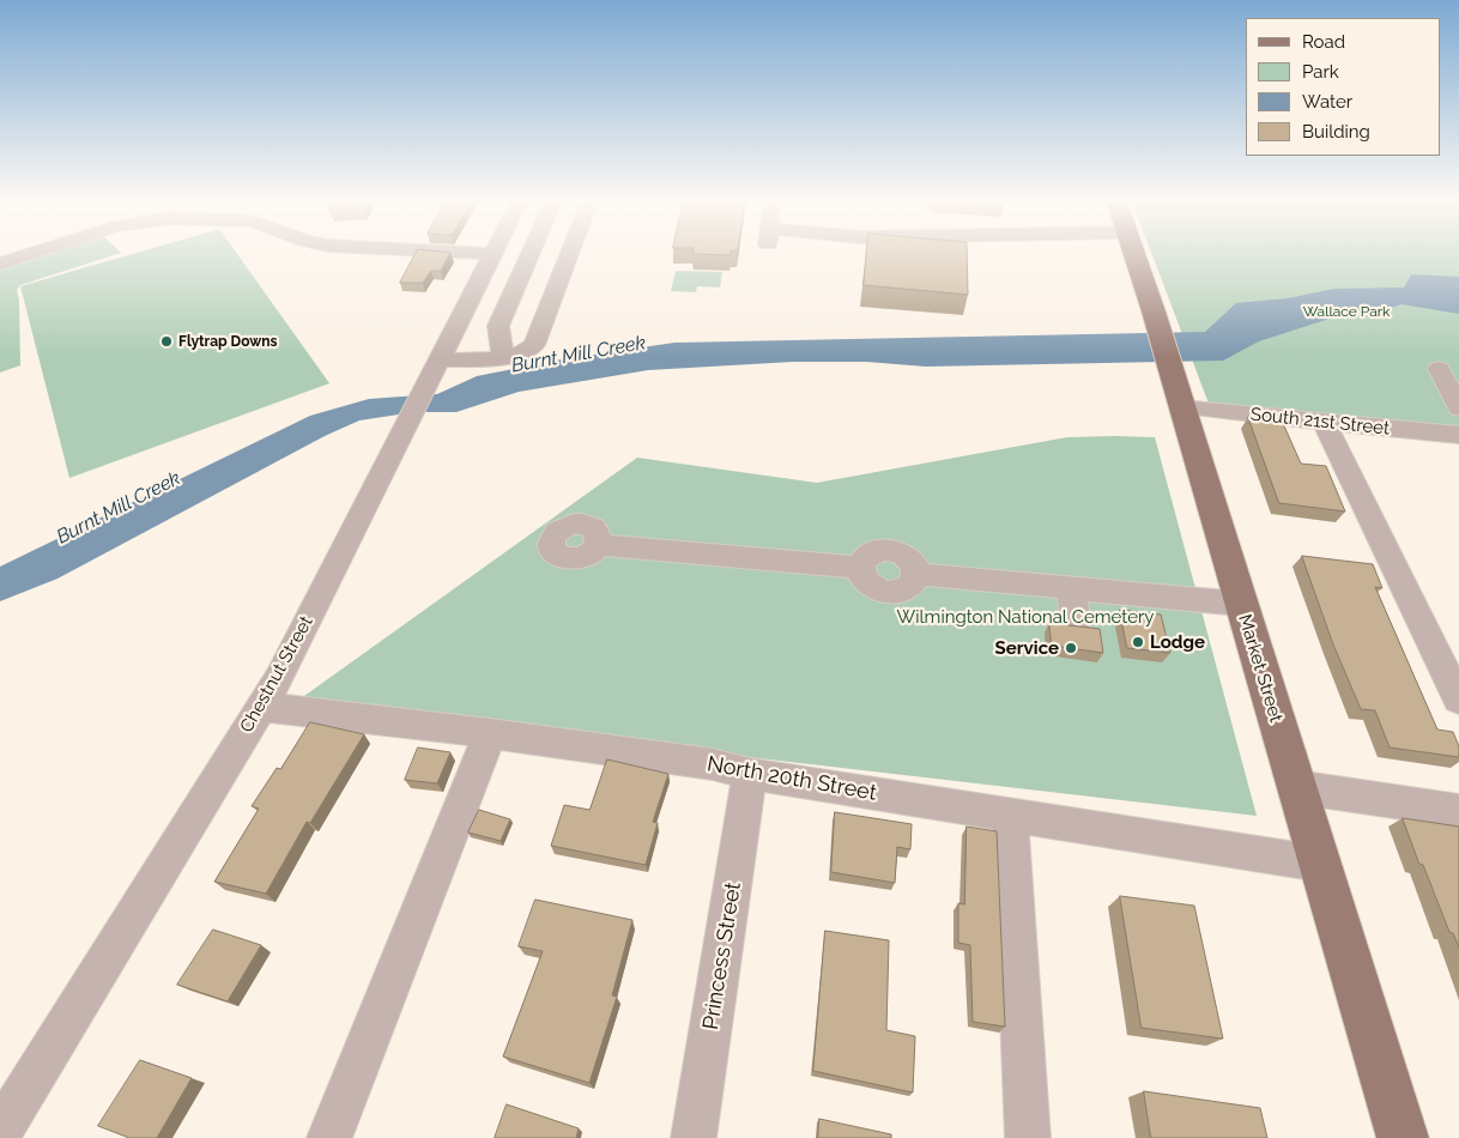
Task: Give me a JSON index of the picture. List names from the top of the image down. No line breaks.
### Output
{"streets":{"main road":["Market Street"],"street":["South 21st Street","Chestnut Street","North 20th Street","Princess Street"]},"crossings":[["South 21st Street","Market Street"],["Market Street","North 20th Street"],["Chestnut Street","North 20th Street"],["North 20th Street","Princess Street"]],"water":["Burnt Mill Creek"],"parks":["Wallace Park","Wilmington National Cemetery"],"places":["Flytrap Downs","Lodge","Service"],"legend":["Road","Park","Water","Building"]}
